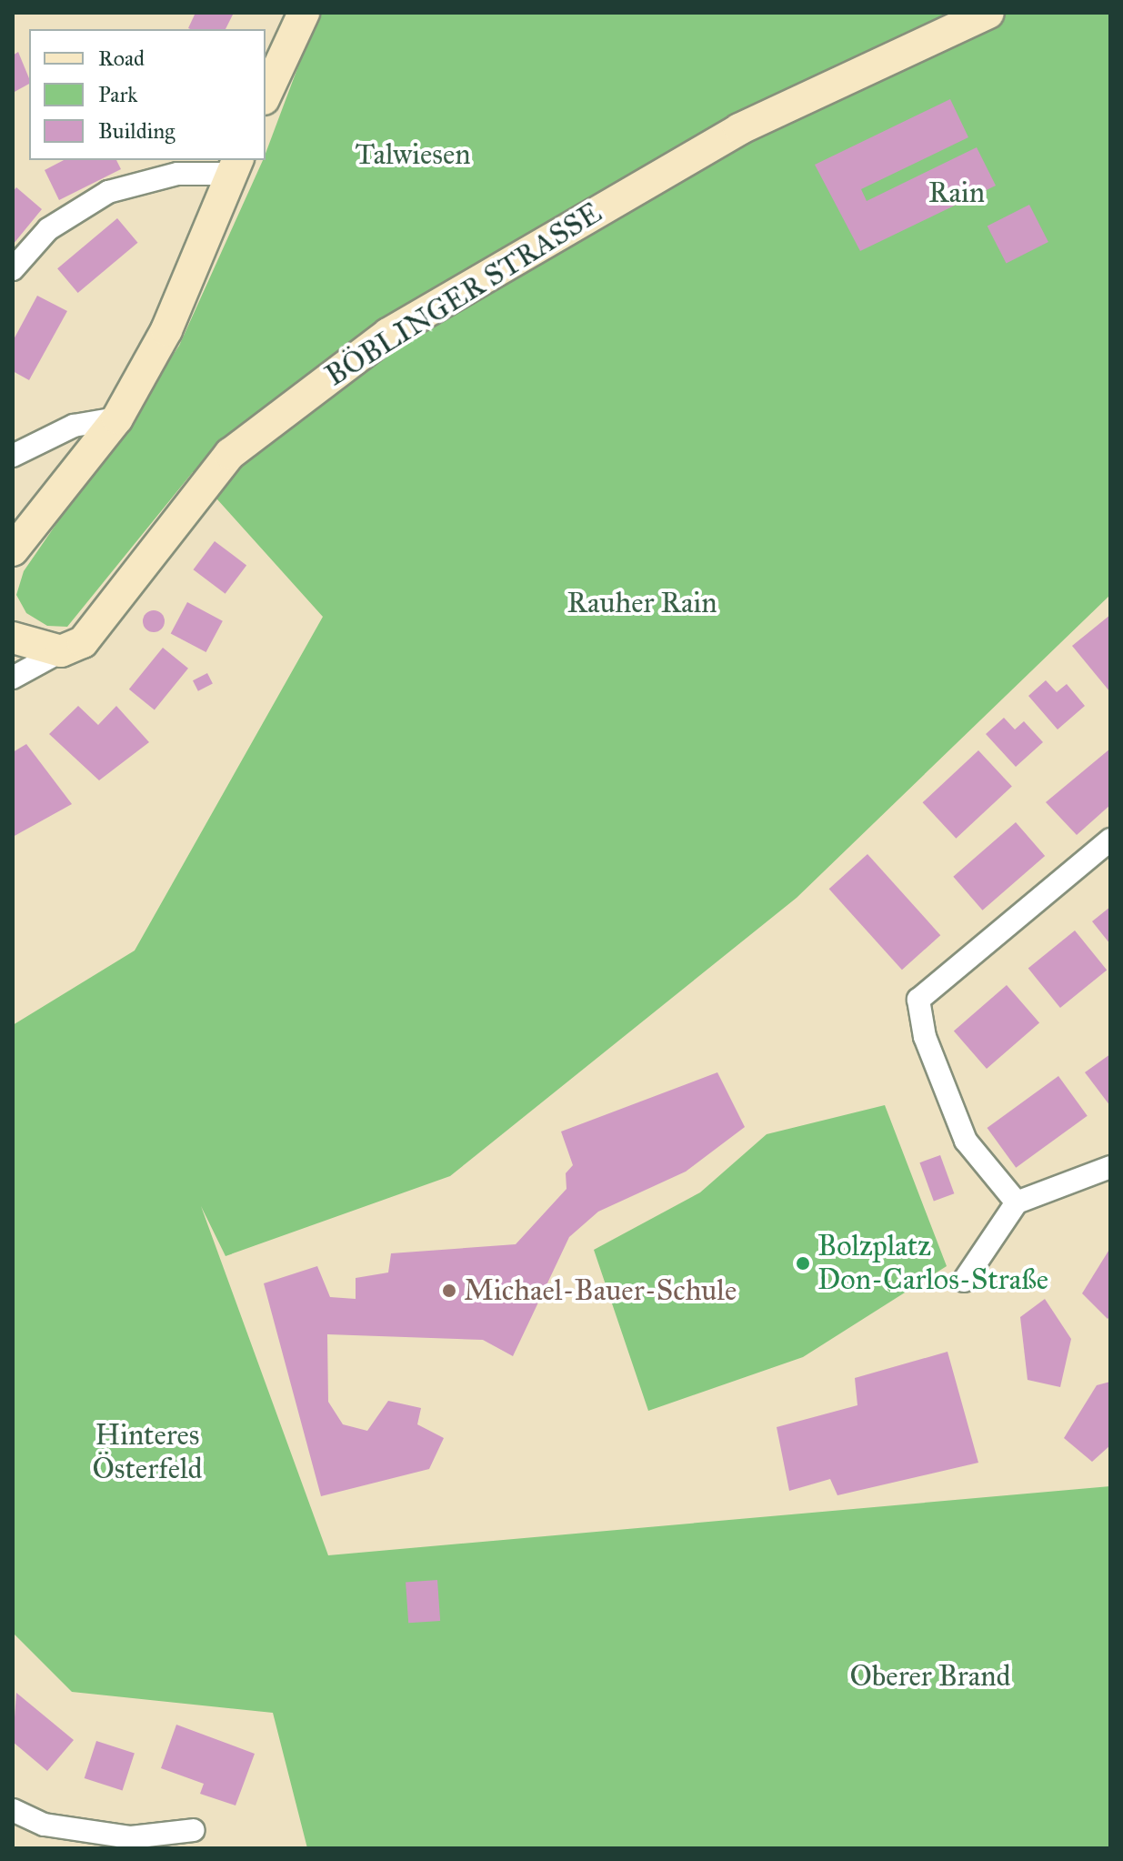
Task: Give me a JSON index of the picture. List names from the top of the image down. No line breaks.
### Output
{"streets":{"main road":["BÖBLINGER STRASSE"]},"parks":["Talwiesen","Rain","Rauher Rain","Hinteres Österfeld","Oberer Brand"],"places":["Bolzplatz Don-Carlos-Straße","Michael-Bauer-Schule"],"legend":["Road","Park","Building"]}
